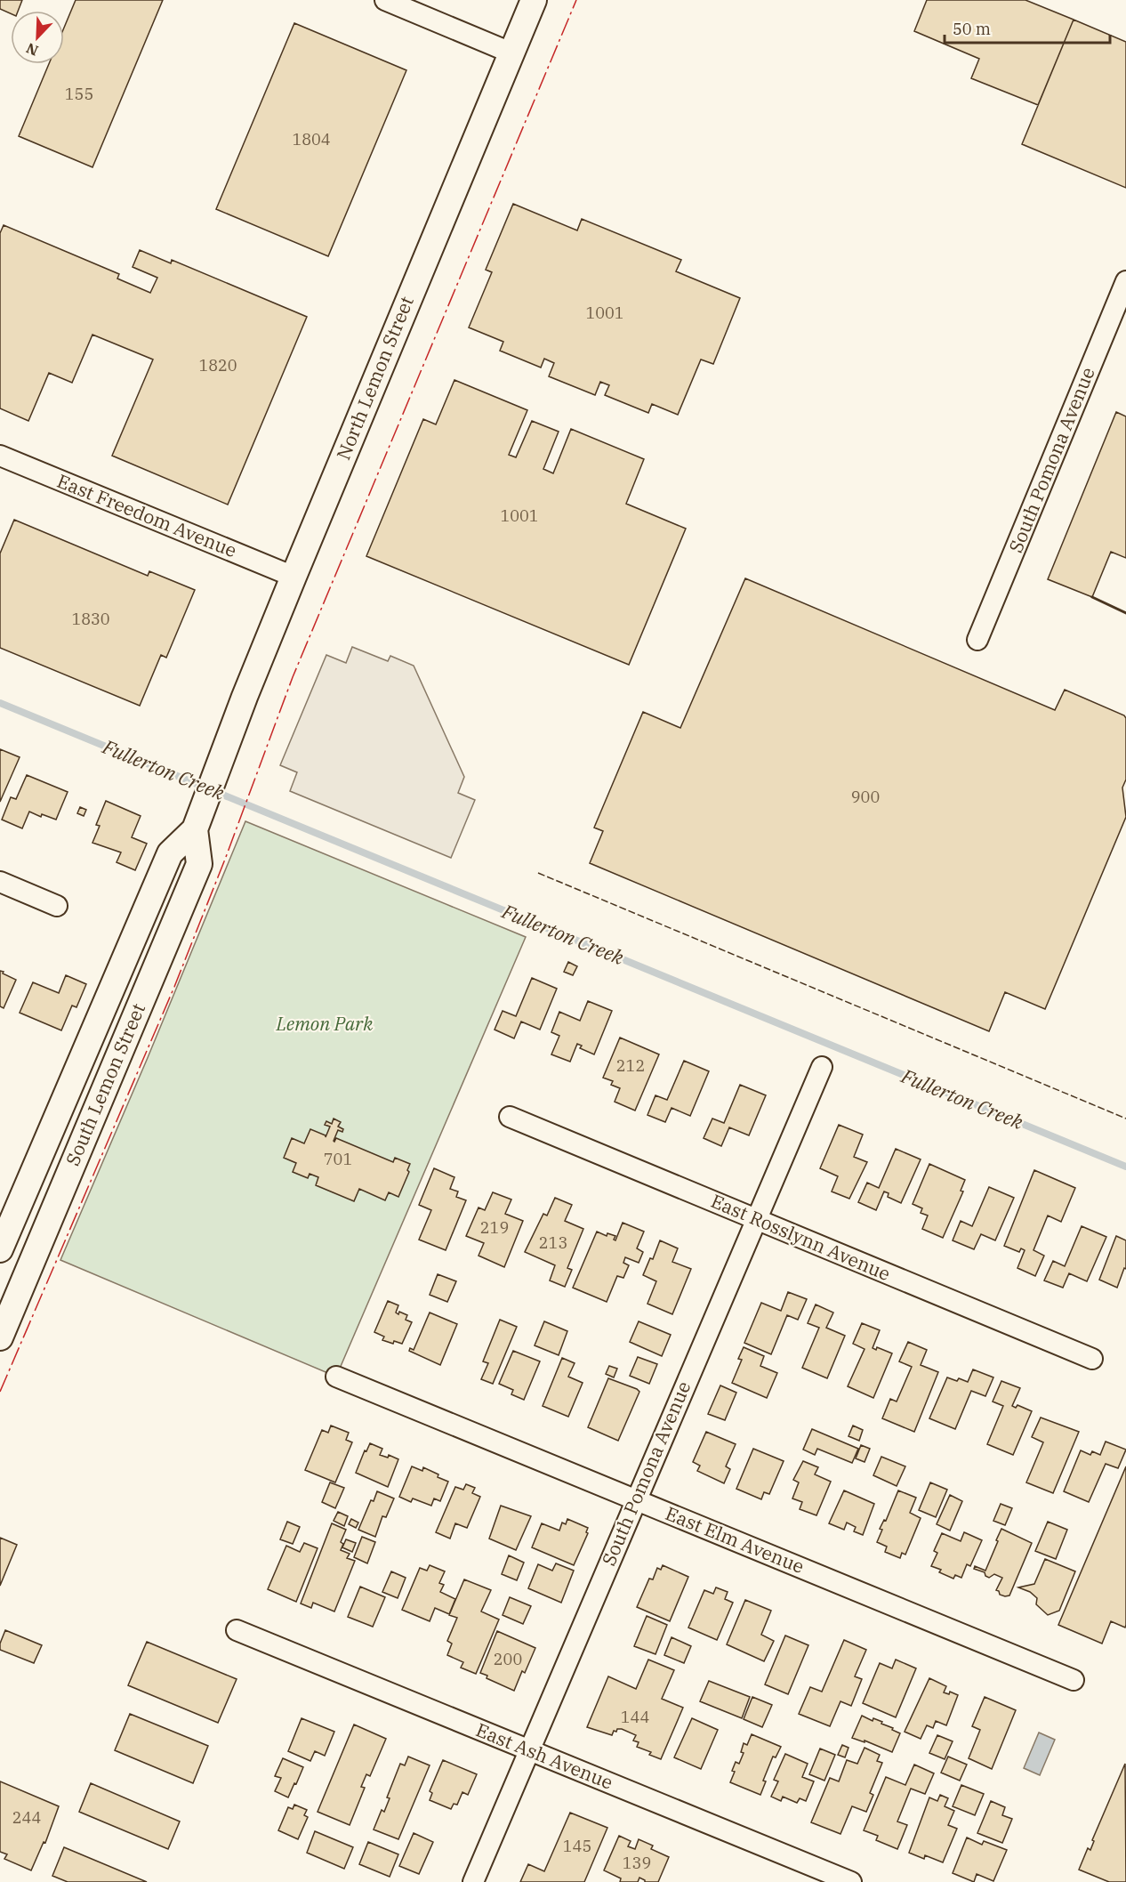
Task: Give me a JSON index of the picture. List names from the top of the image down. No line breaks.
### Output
{"streets":{"street":["North Lemon Street","South Pomona Avenue","East Freedom Avenue","South Lemon Street","East Rosslynn Avenue","East Elm Avenue","East Ash Avenue"]},"crossings":[["North Lemon Street","East Freedom Avenue"],["North Lemon Street","South Lemon Street"],["South Pomona Avenue","East Rosslynn Avenue"],["South Pomona Avenue","East Elm Avenue"],["South Pomona Avenue","East Ash Avenue"]],"water":["Fullerton Creek"],"parks":["Lemon Park"],"house_numbers":["155","1804","1001","1820","1001","1830","900","212","701","219","213","200","144","244","145","139"],"scale_bar":"50 m","north":"bottom left"}
